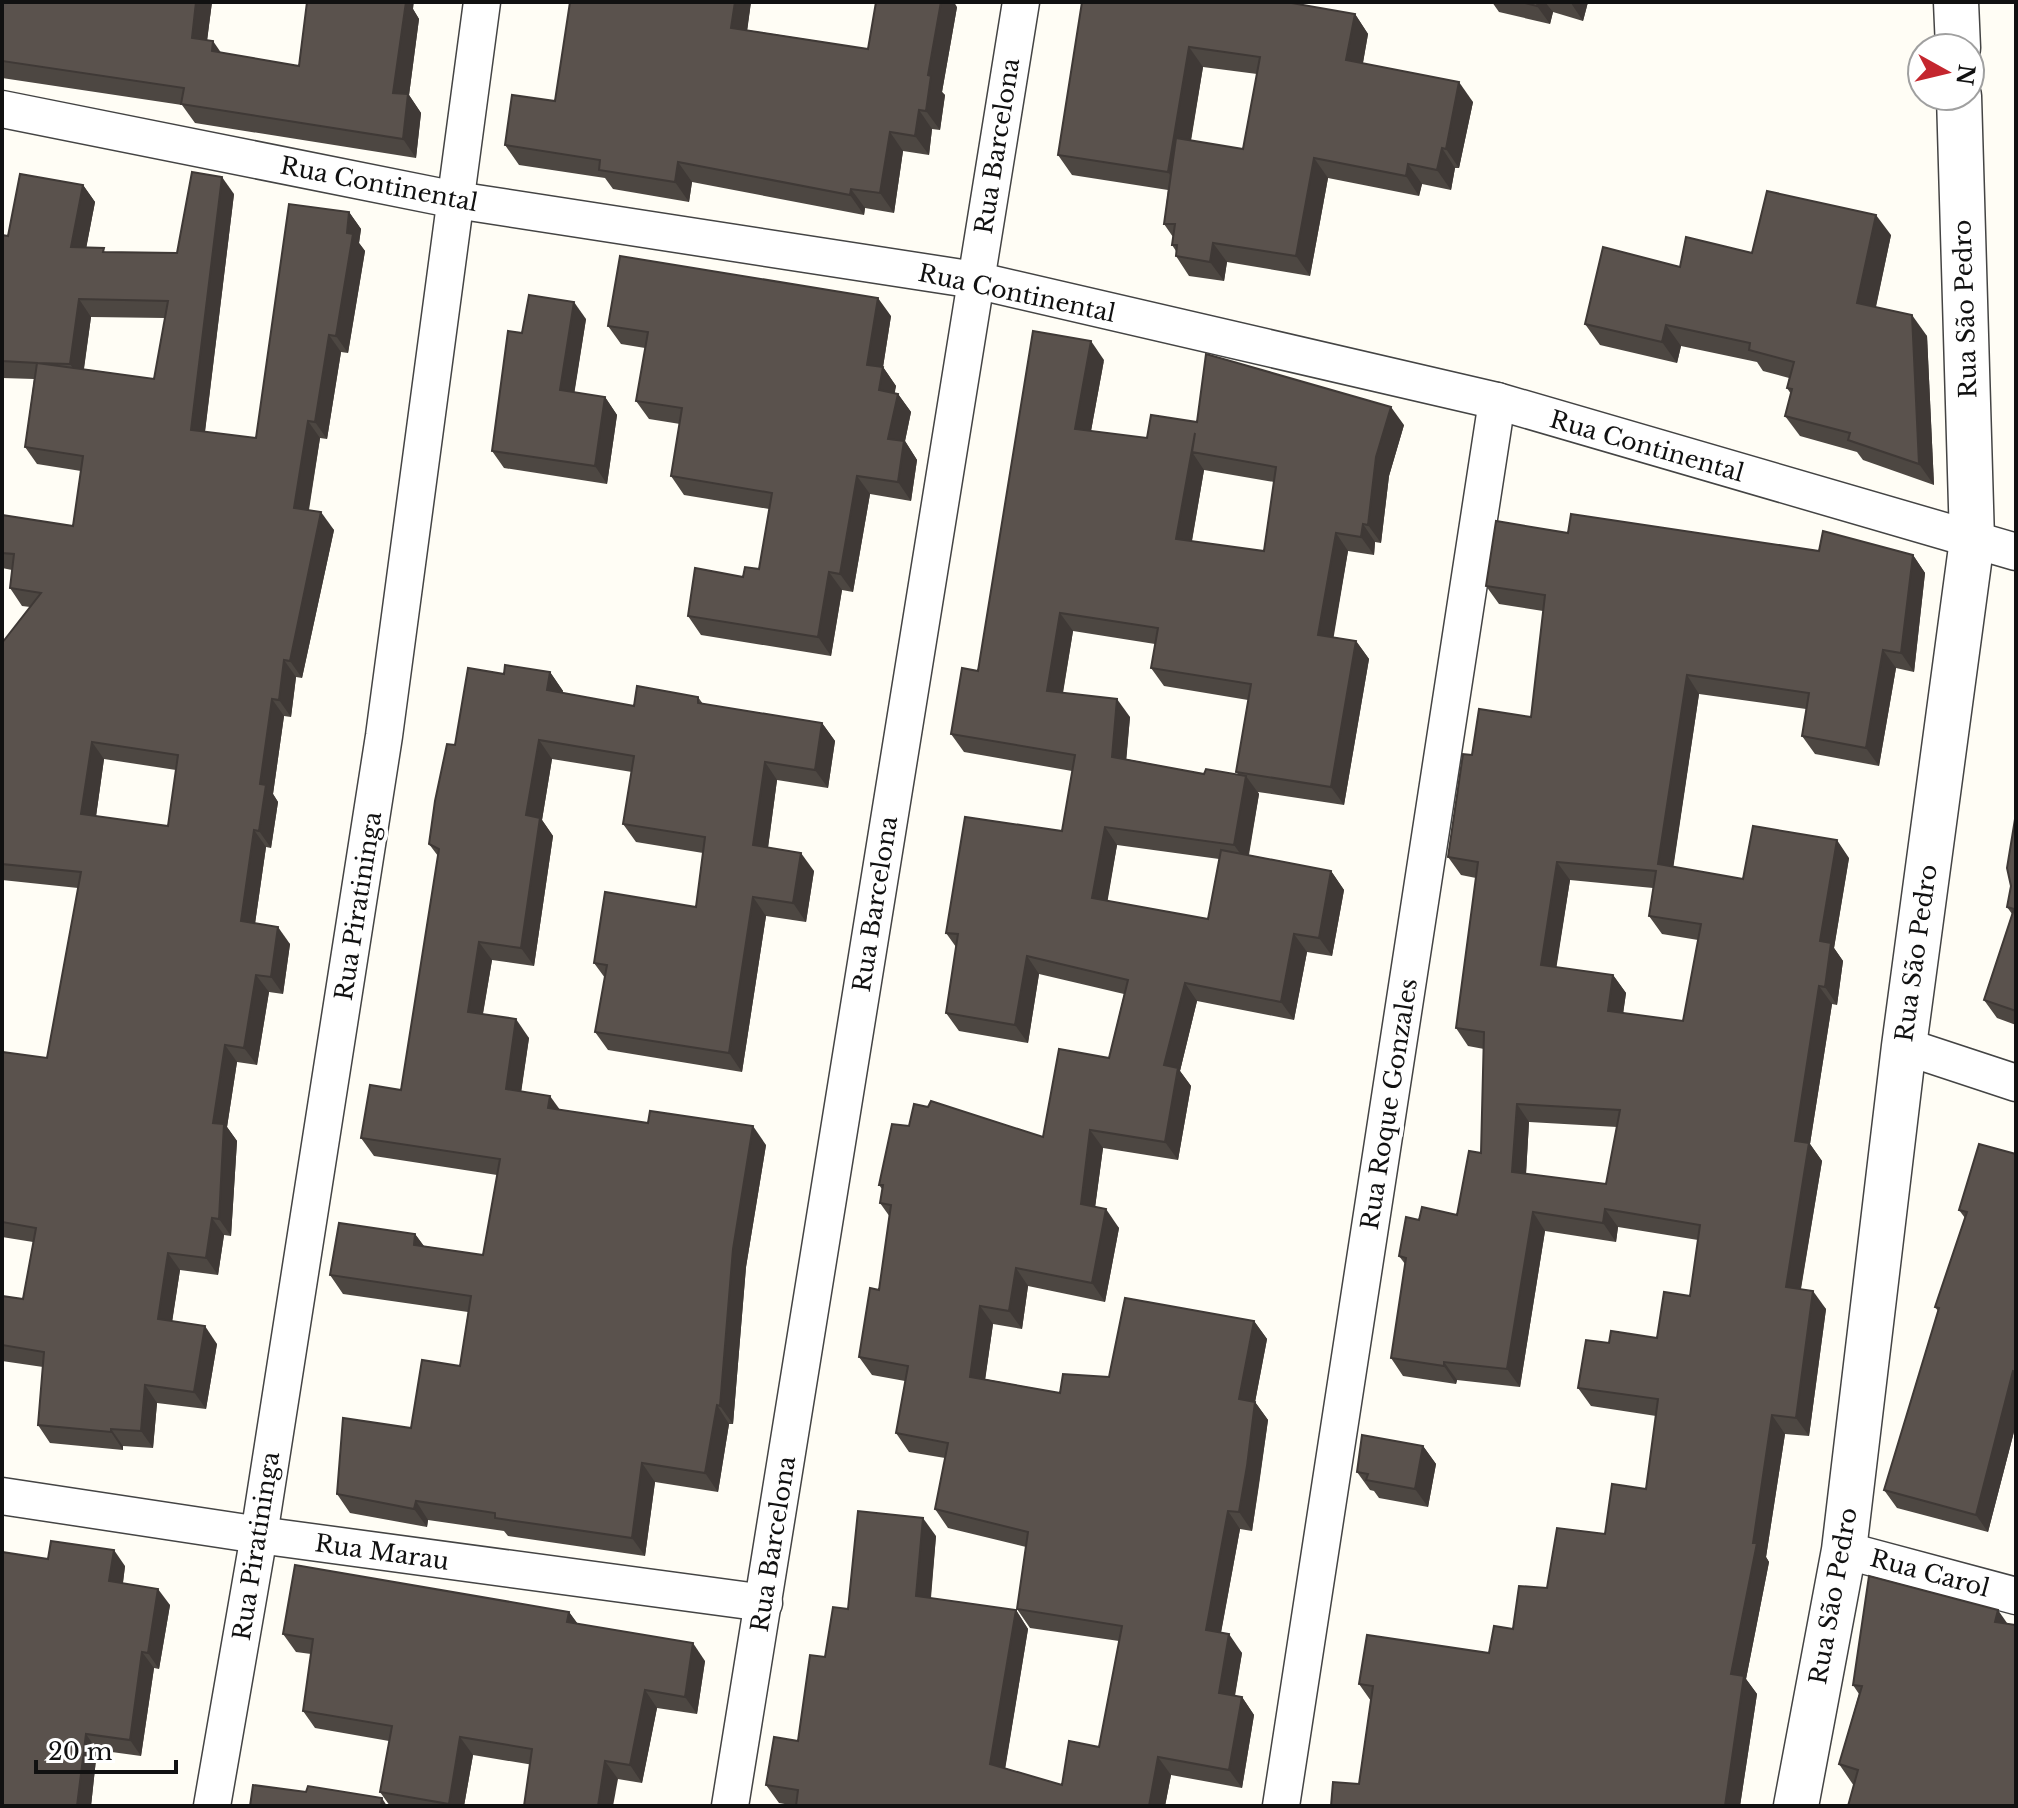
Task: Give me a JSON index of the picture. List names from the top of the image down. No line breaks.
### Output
{"streets":{"street":["Rua Barcelona","Rua Continental","Rua São Pedro","Rua Piratininga","Rua Roque Gonzales","Rua Marau","Rua Carol"]},"crossings":[["Rua Barcelona","Rua Continental"],["Rua Barcelona","Rua Marau"],["Rua Continental","Rua São Pedro"],["Rua Continental","Rua Piratininga"],["Rua Continental","Rua Roque Gonzales"],["Rua São Pedro","Rua Carol"],["Rua Piratininga","Rua Marau"]],"scale_bar":"20 m","north":"right"}
